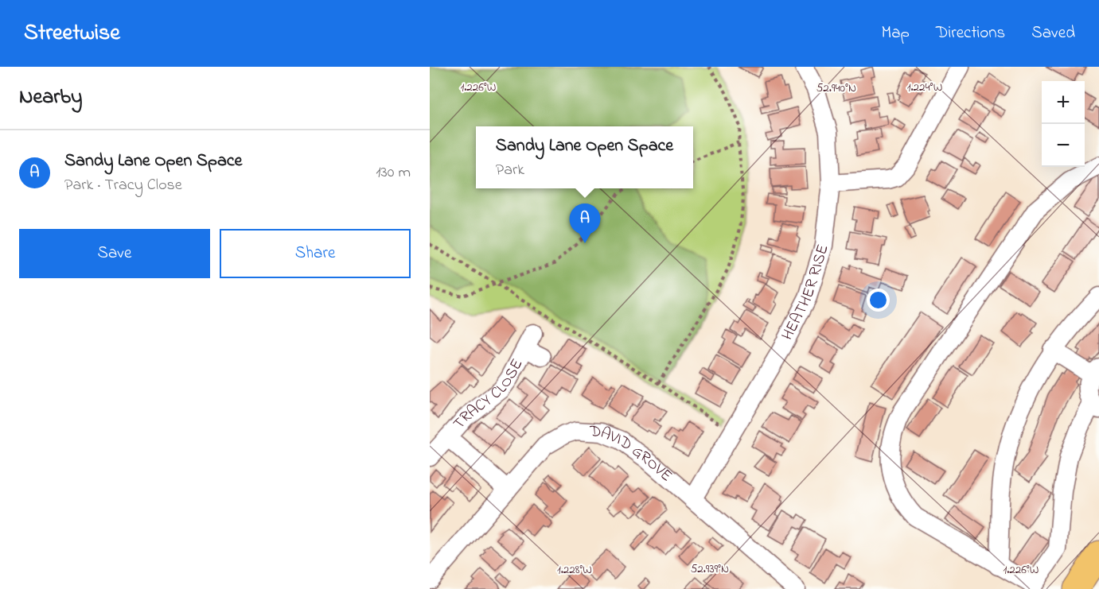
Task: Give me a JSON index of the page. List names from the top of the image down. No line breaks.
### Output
{"streets":{"street":["HEATHER RISE","TRACY CLOSE","DAVID GROVE"]},"crossings":[["HEATHER RISE","DAVID GROVE"]],"page":{"header":"Streetwise","nav":["Map","Directions","Saved"],"heading":"Nearby","map_buttons":["+","−"],"popup":["Sandy Lane Open Space","Park"],"list":[{"mark":"A","name":"Sandy Lane Open Space","note":"Park · Tracy Close","value":"130 m"}],"pins":"A","buttons":["Save","Share"]},"coordinates":["1.226°W","1.224°W","52.940°N","52.939°N","1.228°W"]}
